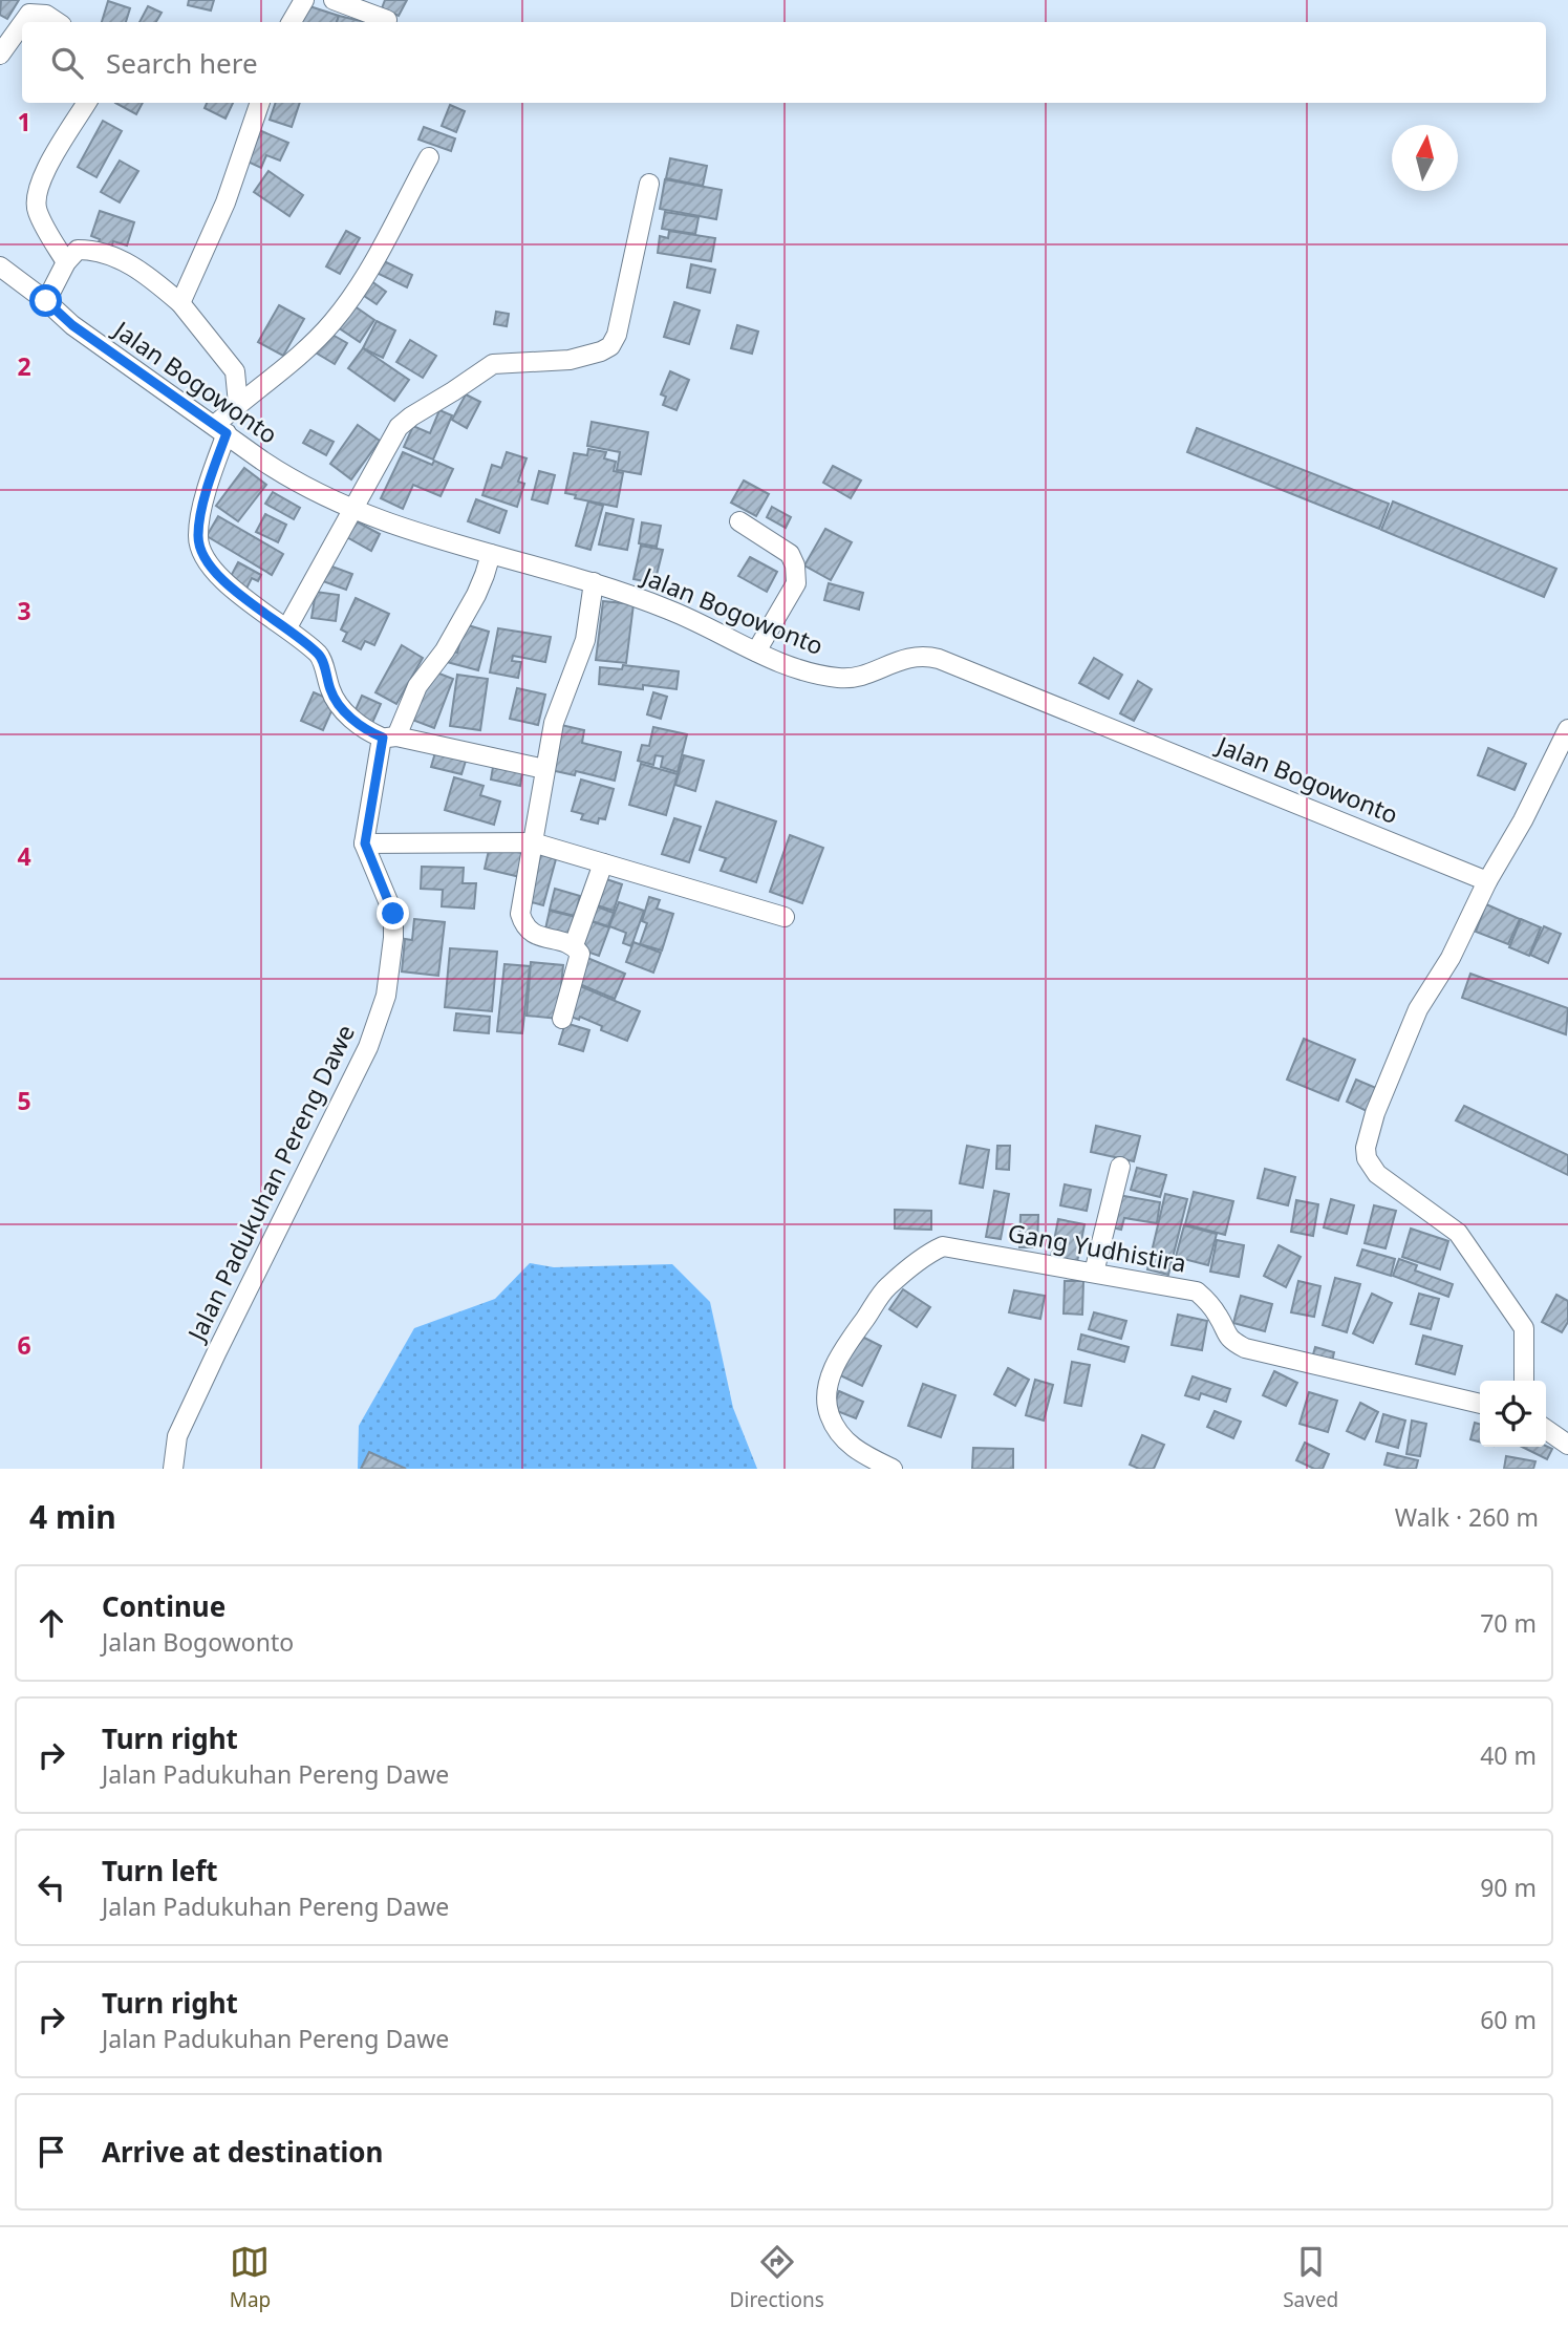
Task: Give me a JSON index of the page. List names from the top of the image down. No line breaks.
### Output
{"streets":{"street":["Jalan Bogowonto","Jalan Padukuhan Pereng Dawe","Gang Yudhistira"]},"north":"top","page":{"search":"Search here","heading":["4 min","Walk · 260 m"],"list":[["Continue","Jalan Bogowonto","70 m"],["Turn right","Jalan Padukuhan Pereng Dawe","40 m"],["Turn left","Jalan Padukuhan Pereng Dawe","90 m"],["Turn right","Jalan Padukuhan Pereng Dawe","60 m"],"Arrive at destination"],"nav":["Map","Directions","Saved"]},"grid":{"rows":["1","2","3","4","5","6"]}}
